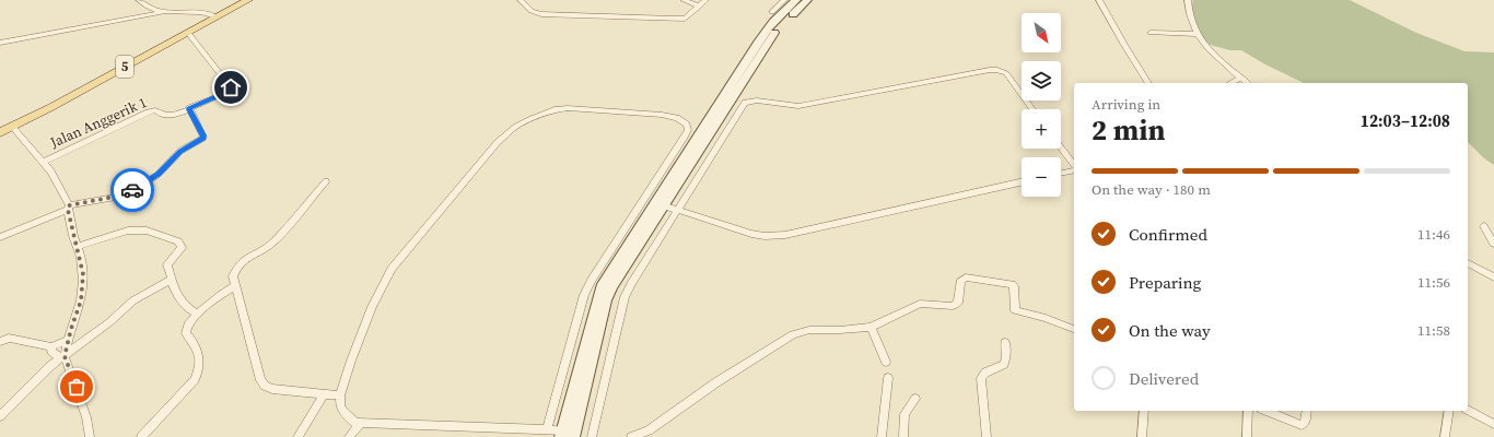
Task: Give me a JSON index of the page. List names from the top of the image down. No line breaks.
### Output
{"streets":{"main road":["5"],"street":["Jalan Anggerik 1"]},"crossings":[["5","Jalan Anggerik 1"]],"north":"bottom right","page":{"map_buttons":["+","−"],"heading":["2 min","Arriving in","12:03–12:08"],"bar":"On the way · 180 m","list":[["Confirmed","11:46"],["Preparing","11:56"],["On the way","11:58"],"Delivered"]}}
